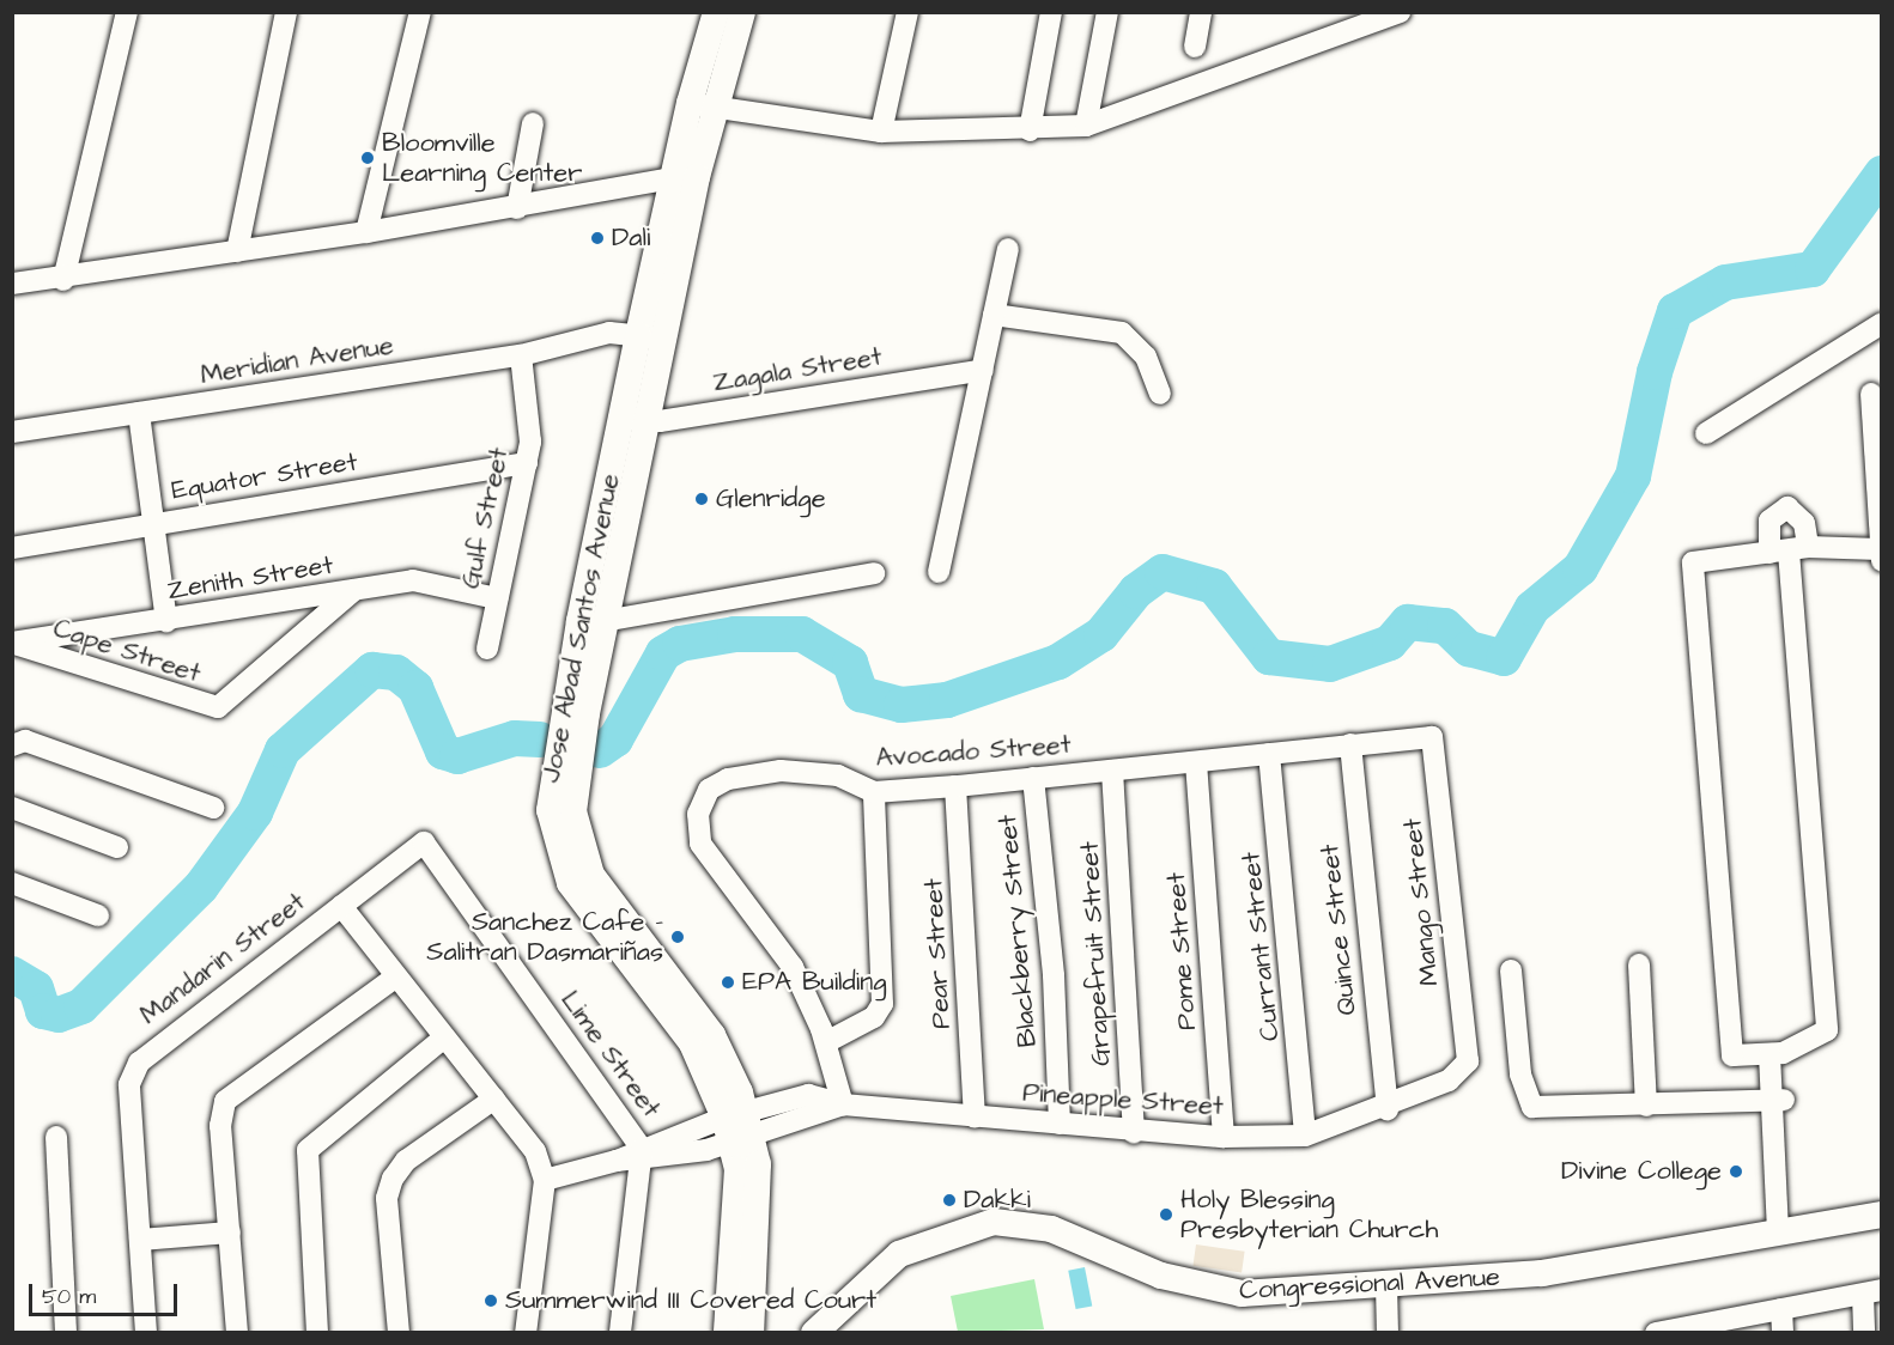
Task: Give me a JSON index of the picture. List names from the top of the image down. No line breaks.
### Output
{"streets":{"main road":["Jose Abad Santos Avenue","Congressional Avenue"],"street":["Meridian Avenue","Zagala Street","Equator Street","Gulf Street","Zenith Street","Cape Street","Avocado Street","Mango Street","Quince Street","Blackberry Street","Currant Street","Pome Street","Pear Street","Grapefruit Street","Mandarin Street","Lime Street","Pineapple Street"]},"crossings":[["Meridian Avenue","Gulf Street"],["Meridian Avenue","Jose Abad Santos Avenue"],["Zagala Street","Jose Abad Santos Avenue"],["Equator Street","Gulf Street"],["Gulf Street","Zenith Street"],["Zenith Street","Cape Street"],["Jose Abad Santos Avenue","Pineapple Street"],["Avocado Street","Mango Street"],["Avocado Street","Quince Street"],["Avocado Street","Blackberry Street"],["Avocado Street","Currant Street"],["Avocado Street","Pome Street"],["Avocado Street","Pear Street"],["Avocado Street","Grapefruit Street"],["Avocado Street","Pineapple Street"],["Mango Street","Pineapple Street"],["Quince Street","Pineapple Street"],["Blackberry Street","Pineapple Street"],["Currant Street","Pineapple Street"],["Pome Street","Pineapple Street"],["Pear Street","Pineapple Street"],["Grapefruit Street","Pineapple Street"],["Mandarin Street","Lime Street"],["Lime Street","Pineapple Street"]],"places":["Bloomville Learning Center","Dali","Glenridge","Sanchez Cafe - Salitran Dasmariñas","EPA Building","Divine College","Dakki","Holy Blessing Presbyterian Church","Summerwind III Covered Court"],"scale_bar":"50 m"}
